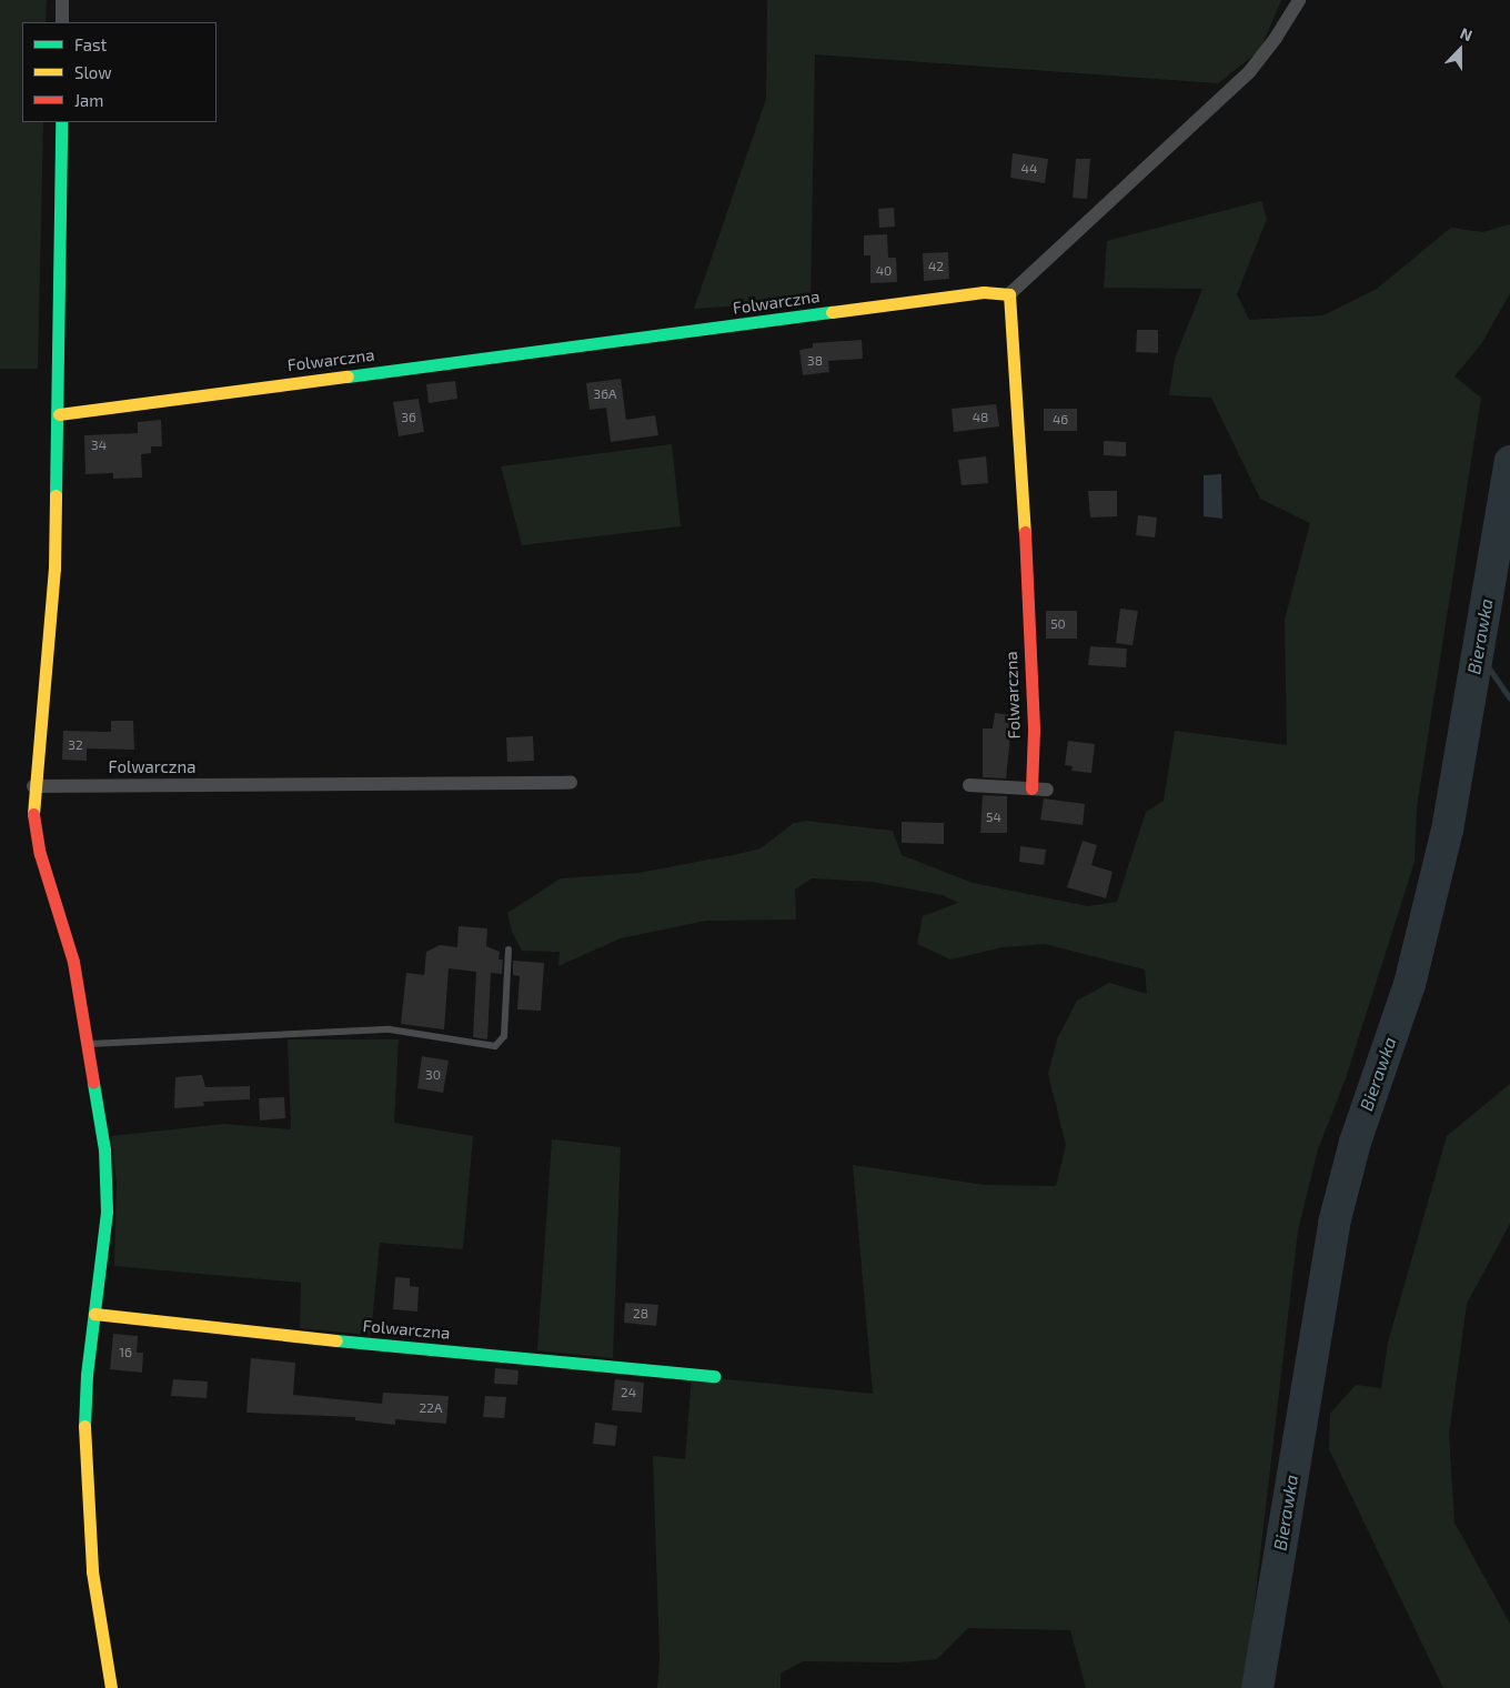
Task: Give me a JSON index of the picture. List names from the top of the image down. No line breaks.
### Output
{"streets":{"street":["Folwarczna"]},"water":["Bierawka"],"house_numbers":["44","42","40","38","36A","36","48","46","34","50","32","54","30","28","16","24","22A"],"legend":["Fast","Slow","Jam"],"north":"top"}
